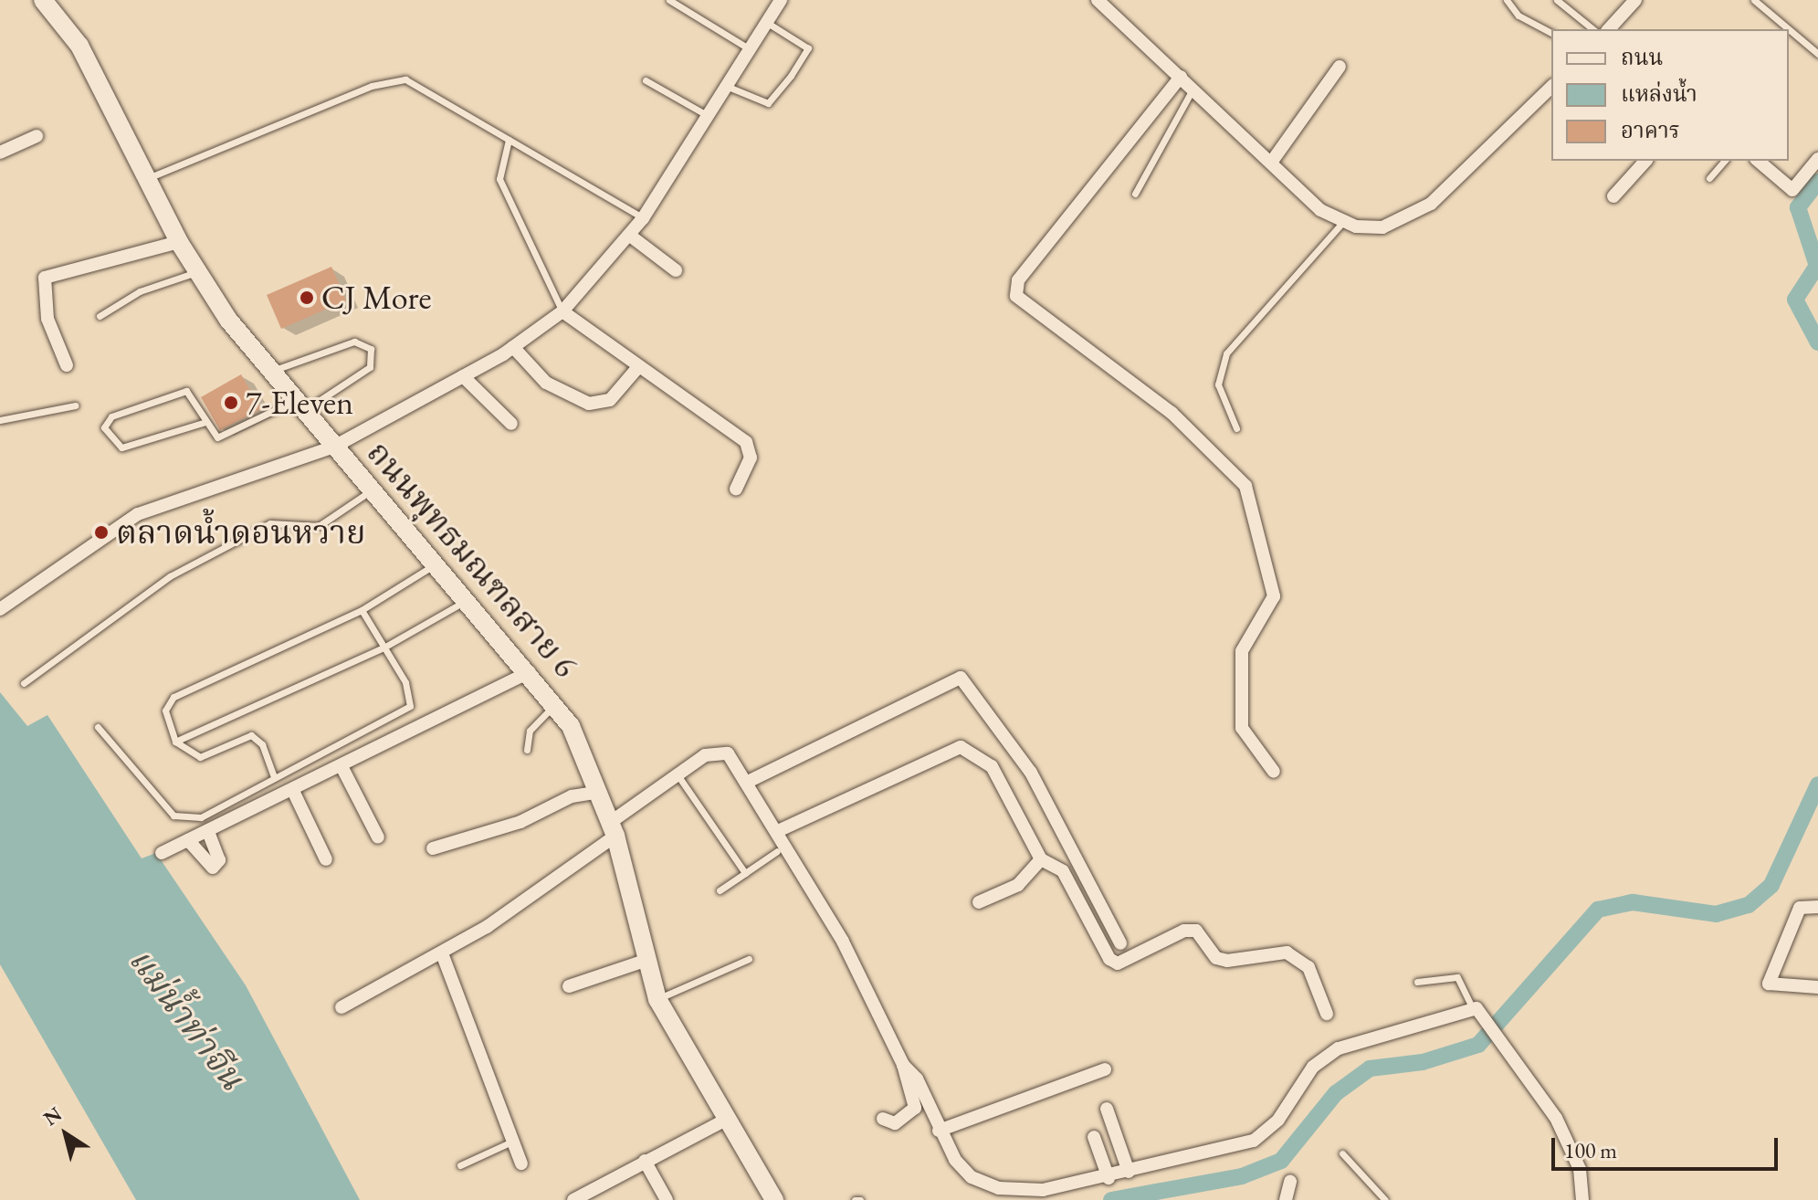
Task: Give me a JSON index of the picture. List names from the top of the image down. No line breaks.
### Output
{"streets":{"main road":["ถนนพุทธมณฑลสาย 6"]},"water":["แม่น้ำท่าจีน"],"places":["CJ More","7-Eleven","ตลาดน้ำดอนหวาย"],"legend":["ถนน","แหล่งน้ำ","อาคาร"],"scale_bar":"100 m","north":"top left"}
